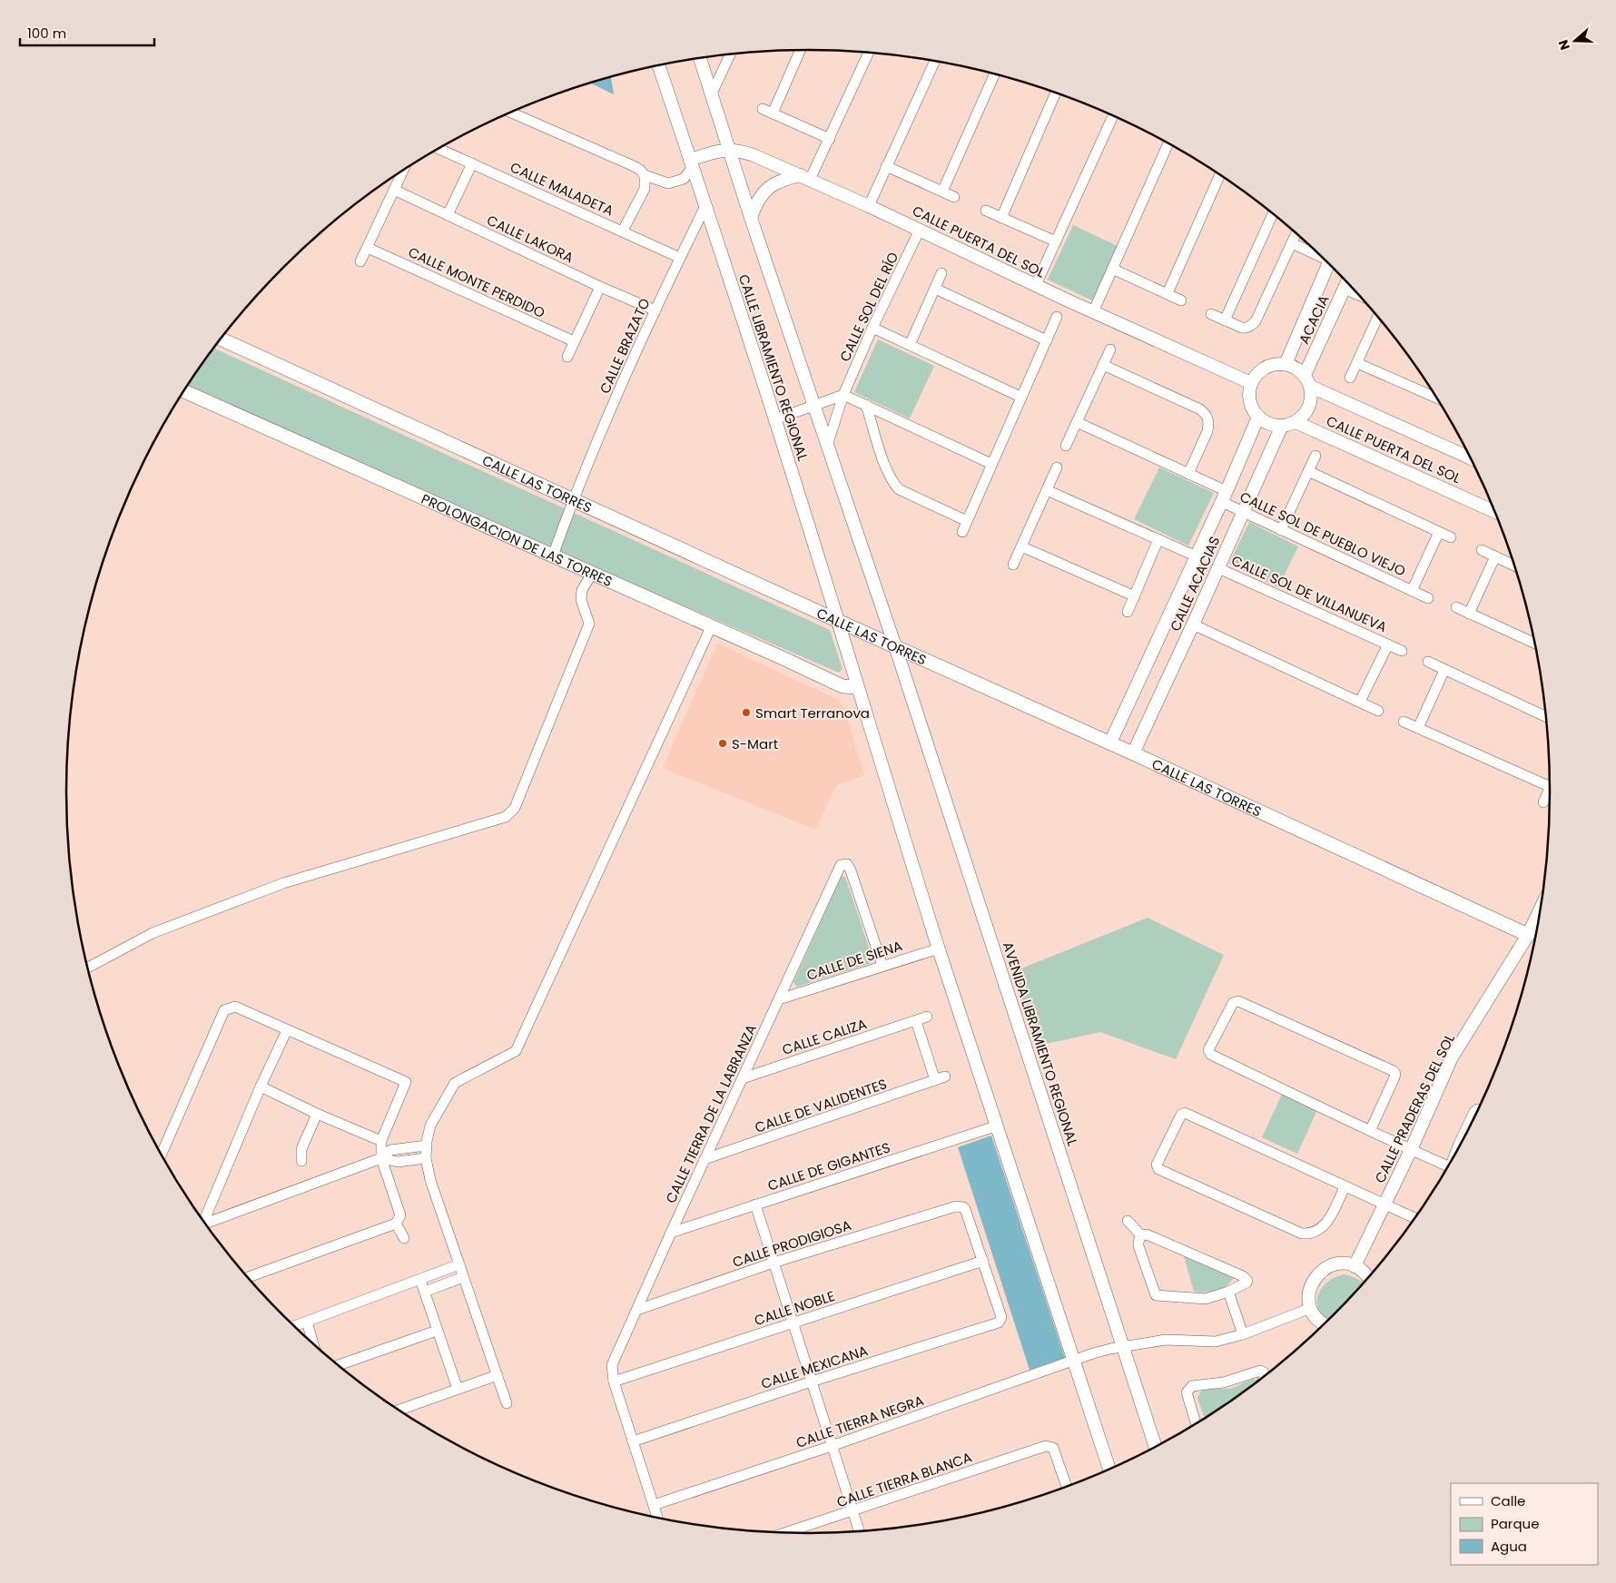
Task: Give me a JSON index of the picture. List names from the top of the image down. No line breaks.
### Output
{"streets":{"main road":["CALLE LAS TORRES","PROLONGACION DE LAS TORRES"],"street":["CALLE MALADETA","CALLE LAKORA","CALLE PUERTA DEL SOL","CALLE MONTE PERDIDO","CALLE SOL DEL RÍO","ACACIA","CALLE BRAZATO","CALLE LIBRAMIENTO REGIONAL","CALLE SOL DE PUEBLO VIEJO","CALLE ACACIAS","CALLE SOL DE VILLANUEVA","CALLE DE SIENA","CALLE CALIZA","AVENIDA LIBRAMIENTO REGIONAL","CALLE DE VALIDENTES","CALLE PRADERAS DEL SOL","CALLE TIERRA DE LA LABRANZA","CALLE DE GIGANTES","CALLE PRODIGIOSA","CALLE NOBLE","CALLE MEXICANA","CALLE TIERRA NEGRA","CALLE TIERRA BLANCA"]},"crossings":[["CALLE MALADETA","CALLE BRAZATO"],["CALLE LAKORA","CALLE BRAZATO"],["CALLE PUERTA DEL SOL","CALLE SOL DEL RÍO"],["CALLE PUERTA DEL SOL","ACACIA"],["CALLE PUERTA DEL SOL","CALLE LIBRAMIENTO REGIONAL"],["CALLE PUERTA DEL SOL","CALLE ACACIAS"],["CALLE SOL DEL RÍO","CALLE LIBRAMIENTO REGIONAL"],["ACACIA","CALLE ACACIAS"],["CALLE BRAZATO","CALLE LIBRAMIENTO REGIONAL"],["CALLE BRAZATO","CALLE LAS TORRES"],["CALLE BRAZATO","PROLONGACION DE LAS TORRES"],["CALLE LIBRAMIENTO REGIONAL","CALLE LAS TORRES"],["CALLE LIBRAMIENTO REGIONAL","PROLONGACION DE LAS TORRES"],["CALLE LIBRAMIENTO REGIONAL","AVENIDA LIBRAMIENTO REGIONAL"],["CALLE LAS TORRES","CALLE ACACIAS"],["CALLE LAS TORRES","AVENIDA LIBRAMIENTO REGIONAL"],["CALLE LAS TORRES","CALLE PRADERAS DEL SOL"],["CALLE SOL DE PUEBLO VIEJO","CALLE ACACIAS"],["CALLE ACACIAS","CALLE SOL DE VILLANUEVA"],["CALLE DE SIENA","CALLE TIERRA DE LA LABRANZA"],["CALLE CALIZA","CALLE TIERRA DE LA LABRANZA"],["AVENIDA LIBRAMIENTO REGIONAL","CALLE TIERRA NEGRA"],["CALLE DE VALIDENTES","CALLE TIERRA DE LA LABRANZA"],["CALLE TIERRA DE LA LABRANZA","CALLE DE GIGANTES"],["CALLE TIERRA DE LA LABRANZA","CALLE PRODIGIOSA"],["CALLE TIERRA DE LA LABRANZA","CALLE NOBLE"],["CALLE PRODIGIOSA","CALLE NOBLE"],["CALLE PRODIGIOSA","CALLE MEXICANA"],["CALLE NOBLE","CALLE MEXICANA"]],"places":["Smart Terranova","S-Mart"],"legend":["Calle","Parque","Agua"],"scale_bar":"100 m","north":"left"}
